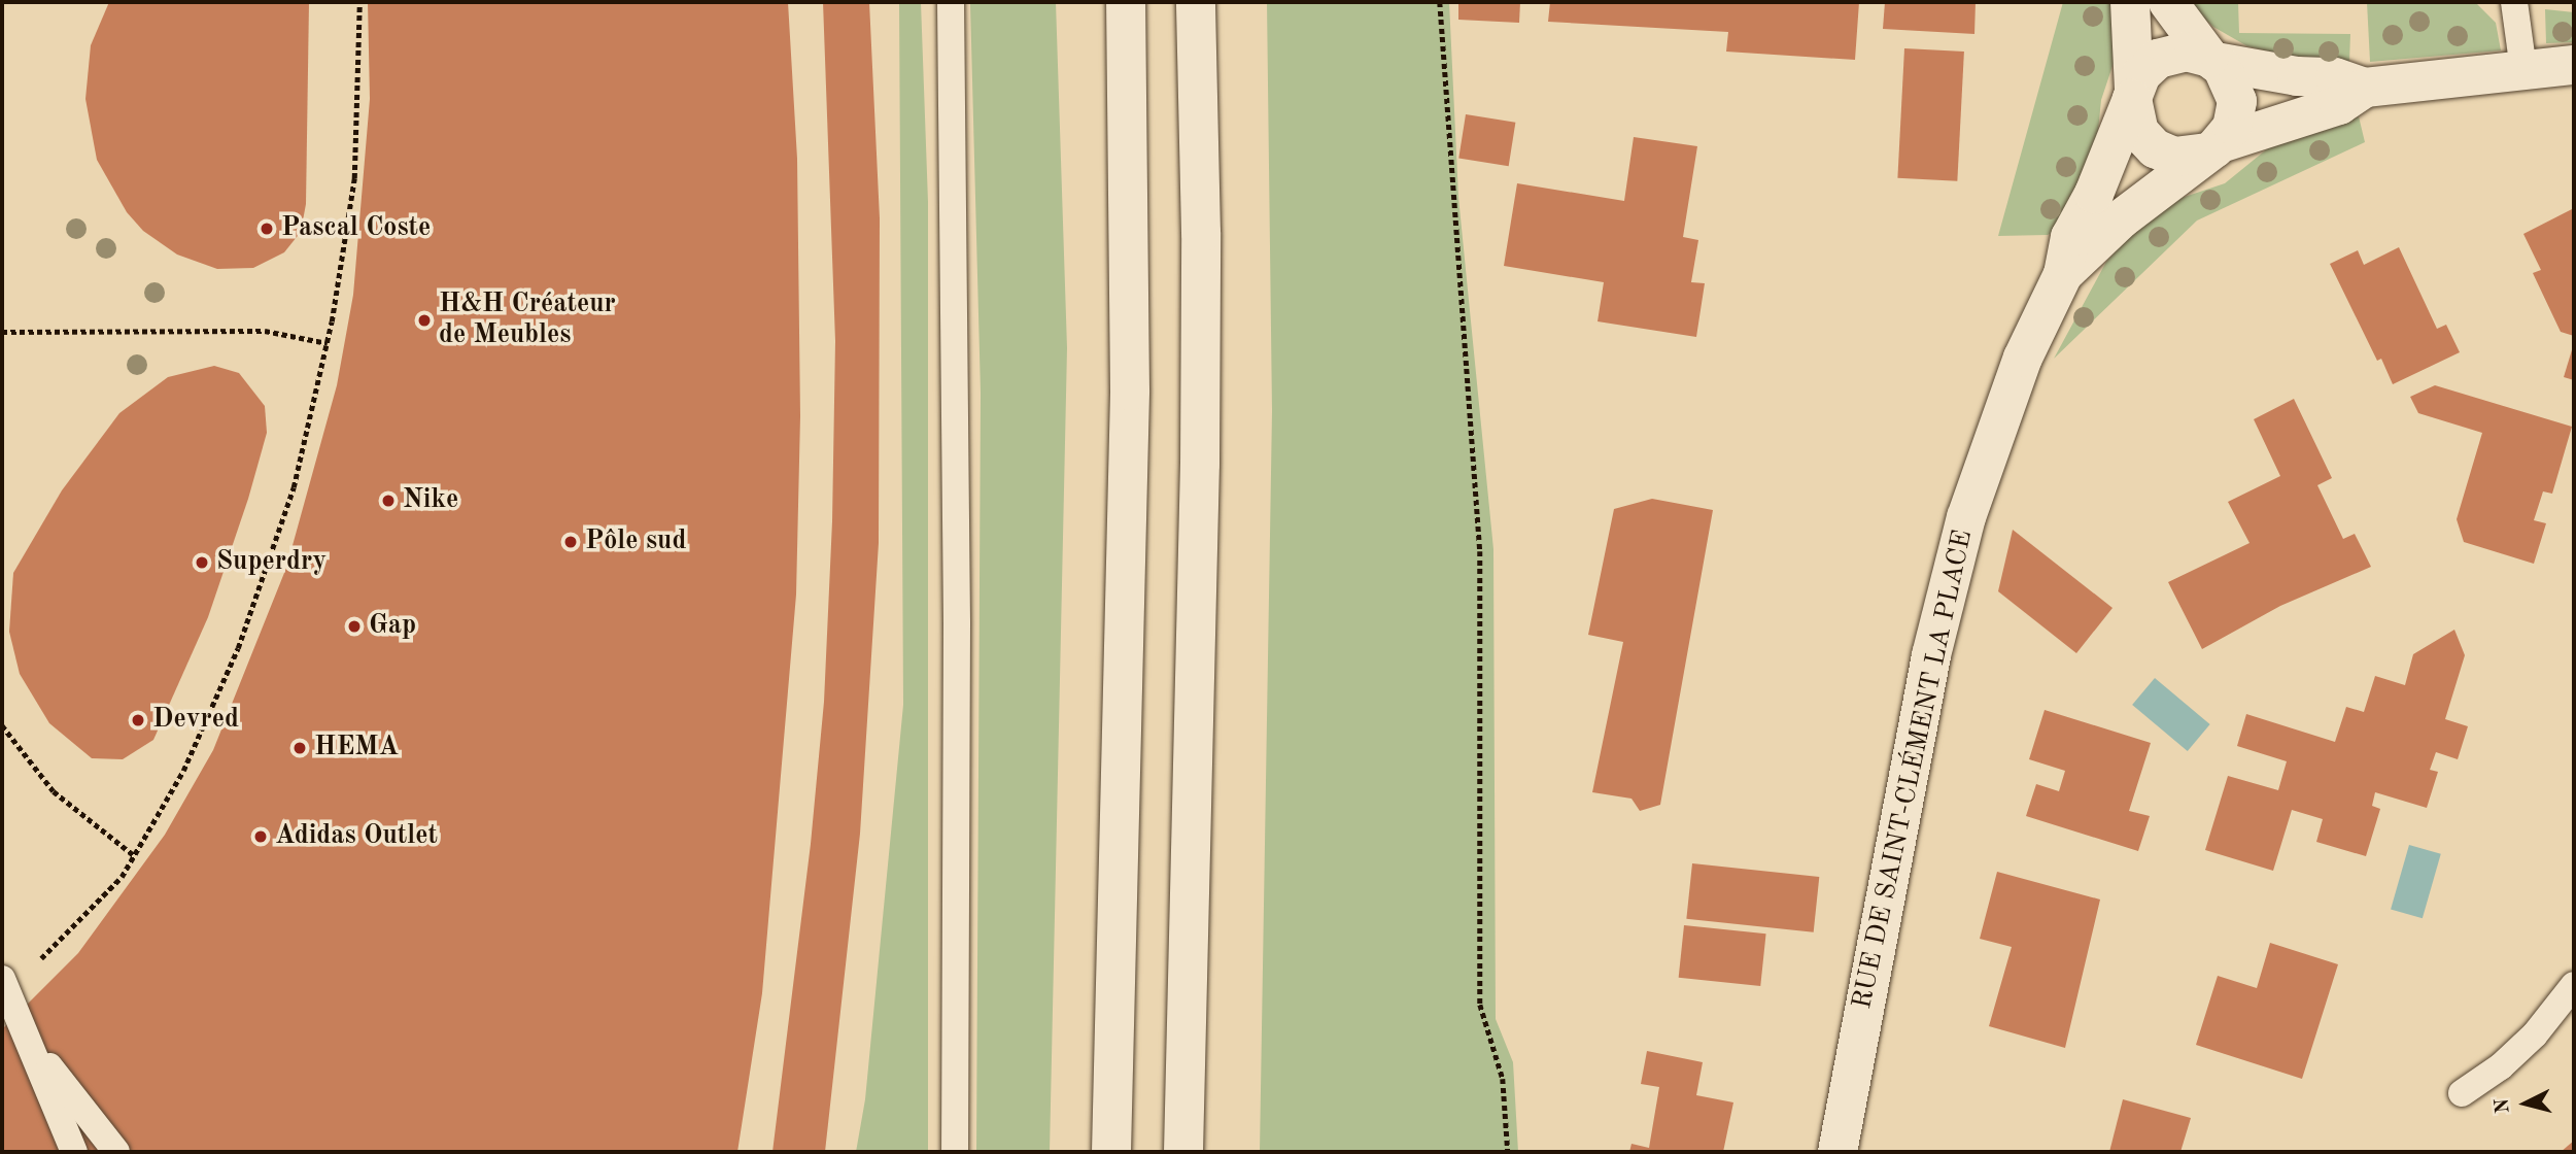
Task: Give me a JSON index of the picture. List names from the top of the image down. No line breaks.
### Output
{"streets":{"street":["RUE DE SAINT-CLÉMENT LA PLACE"]},"places":["Pascal Coste","H&H Créateur de Meubles","Nike","Pôle sud","Superdry","Gap","Devred","HEMA","Adidas Outlet"],"north":"left"}
